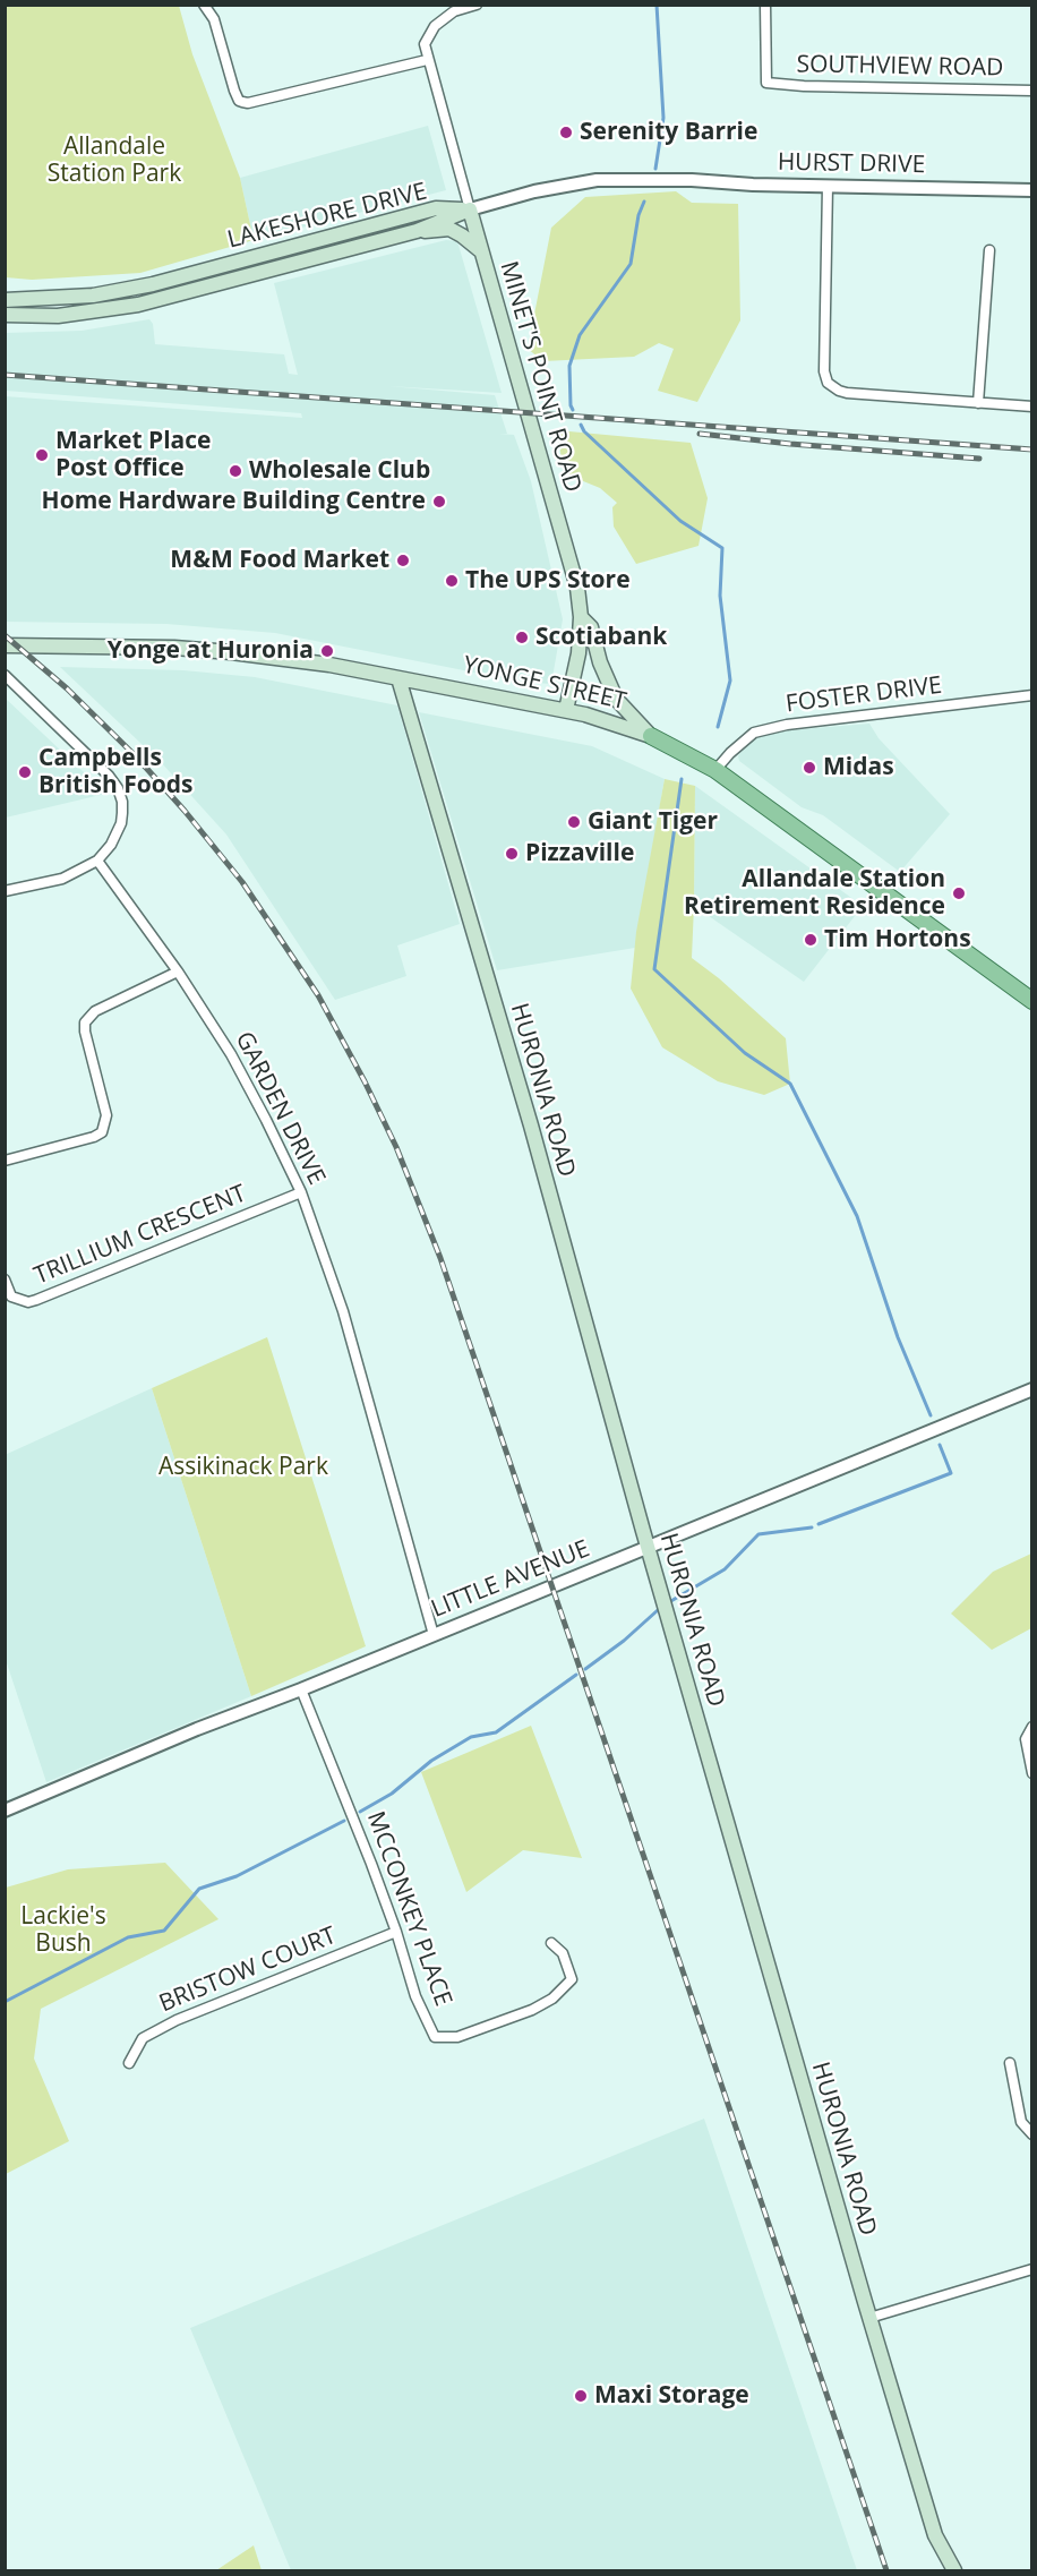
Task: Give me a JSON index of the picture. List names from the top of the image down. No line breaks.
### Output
{"streets":{"main road":["LAKESHORE DRIVE","MINET'S POINT ROAD","YONGE STREET","HURONIA ROAD"],"street":["SOUTHVIEW ROAD","HURST DRIVE","FOSTER DRIVE","GARDEN DRIVE","TRILLIUM CRESCENT","LITTLE AVENUE","MCCONKEY PLACE","BRISTOW COURT"]},"crossings":[["HURST DRIVE","LAKESHORE DRIVE"],["HURST DRIVE","MINET'S POINT ROAD"],["LAKESHORE DRIVE","MINET'S POINT ROAD"],["MINET'S POINT ROAD","YONGE STREET"],["YONGE STREET","FOSTER DRIVE"],["YONGE STREET","HURONIA ROAD"],["HURONIA ROAD","LITTLE AVENUE"],["GARDEN DRIVE","TRILLIUM CRESCENT"],["GARDEN DRIVE","LITTLE AVENUE"],["LITTLE AVENUE","MCCONKEY PLACE"],["MCCONKEY PLACE","BRISTOW COURT"]],"parks":["Allandale Station Park","Assikinack Park","Lackie's Bush"],"places":["Serenity Barrie","Market Place Post Office","Wholesale Club","Home Hardware Building Centre","M&M Food Market","The UPS Store","Scotiabank","Yonge at Huronia","Midas","Campbells British Foods","Giant Tiger","Pizzaville","Allandale Station Retirement Residence","Tim Hortons","Maxi Storage"]}
